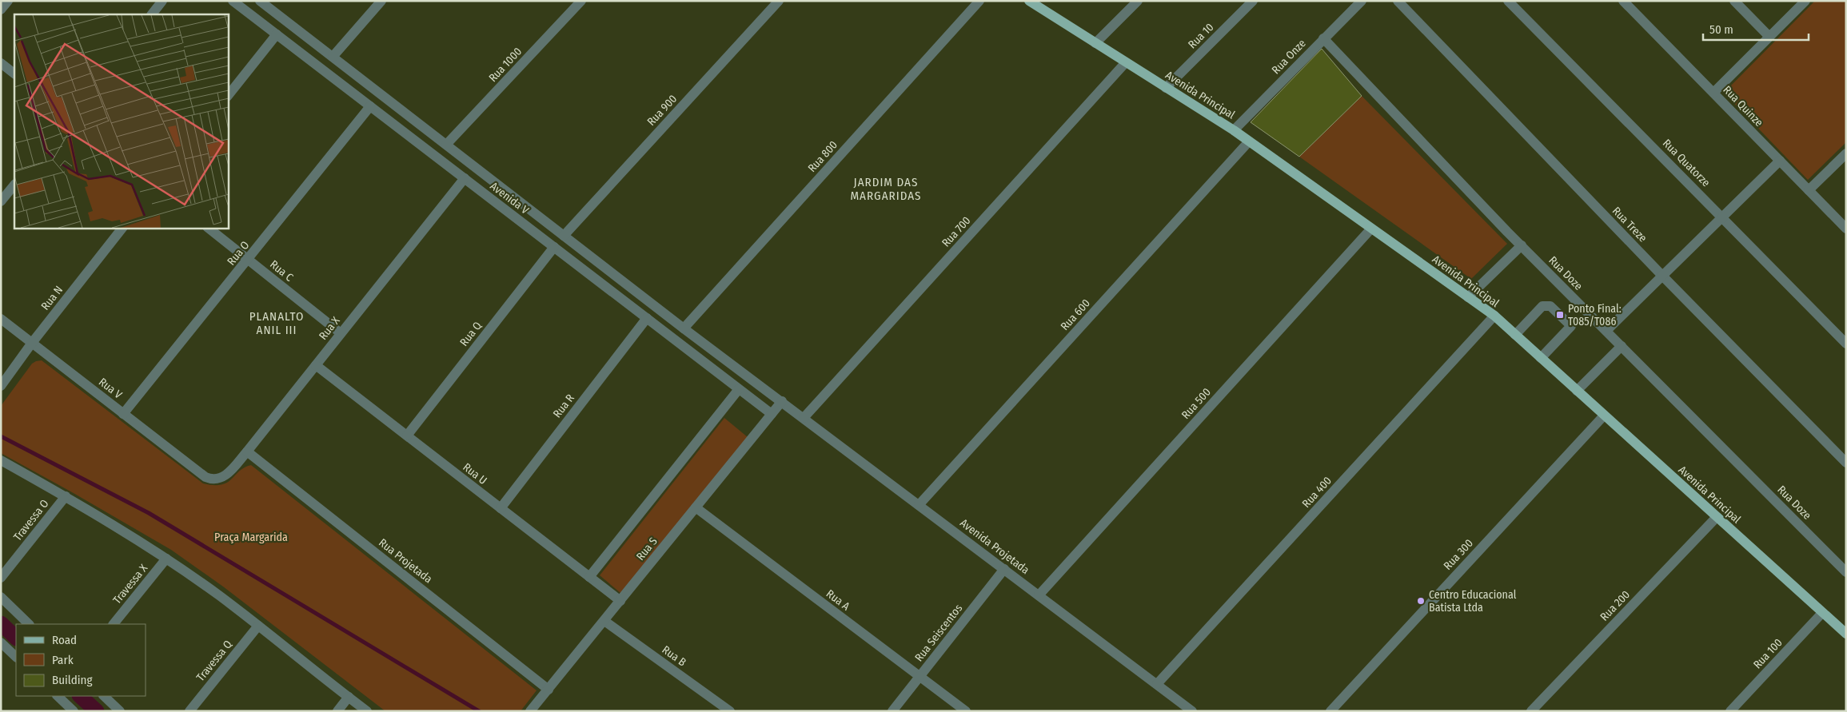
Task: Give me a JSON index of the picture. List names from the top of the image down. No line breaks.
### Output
{"streets":{"main road":["Avenida Principal"],"street":["Rua 10","Rua Onze","Rua 1000","Rua Quinze","Rua 900","Rua 800","Rua Quatorze","Avenida V","Rua Treze","Rua 700","Rua O","Rua C","Rua Doze","Rua N","Rua 600","Rua X","Rua Q","Rua V","Rua 500","Rua R","Rua U","Rua 400","Travessa O","Avenida Projetada","Rua S","Rua 300","Rua Projetada","Travessa X","Rua A","Rua 200","Rua Seiscentos","Rua 100","Rua B","Travessa Q"]},"crossings":[["Rua 10","Avenida Principal"],["Rua Onze","Avenida Principal"],["Rua Onze","Rua Doze"],["Rua 1000","Avenida V"],["Avenida Principal","Rua 700"],["Avenida Principal","Rua 600"],["Avenida Principal","Rua 500"],["Avenida Principal","Rua 400"],["Avenida Principal","Rua 300"],["Avenida Principal","Rua 200"],["Avenida Principal","Rua 100"],["Rua 900","Avenida V"],["Rua 800","Avenida V"],["Avenida V","Rua O"],["Avenida V","Rua X"],["Avenida V","Rua Q"],["Avenida V","Rua R"],["Avenida V","Avenida Projetada"],["Avenida V","Rua S"],["Rua 700","Avenida Projetada"],["Rua O","Rua C"],["Rua O","Rua V"],["Rua C","Rua X"],["Rua N","Rua V"],["Rua 600","Avenida Projetada"],["Rua X","Rua V"],["Rua X","Rua U"],["Rua X","Rua Projetada"],["Rua Q","Rua U"],["Rua 500","Avenida Projetada"],["Rua R","Rua U"],["Rua U","Rua S"],["Rua 400","Avenida Projetada"],["Avenida Projetada","Rua S"],["Avenida Projetada","Rua Seiscentos"],["Rua S","Rua Projetada"],["Rua S","Rua A"],["Rua S","Rua B"],["Rua A","Rua Seiscentos"]],"districts":["JARDIM DAS MARGARIDAS","PLANALTO ANIL III"],"parks":["Praça Margarida"],"places":{"transit":["Ponto Final: T085/T086"],"other":["Centro Educacional Batista Ltda"]},"legend":["Road","Park","Building"],"scale_bar":"50 m"}
